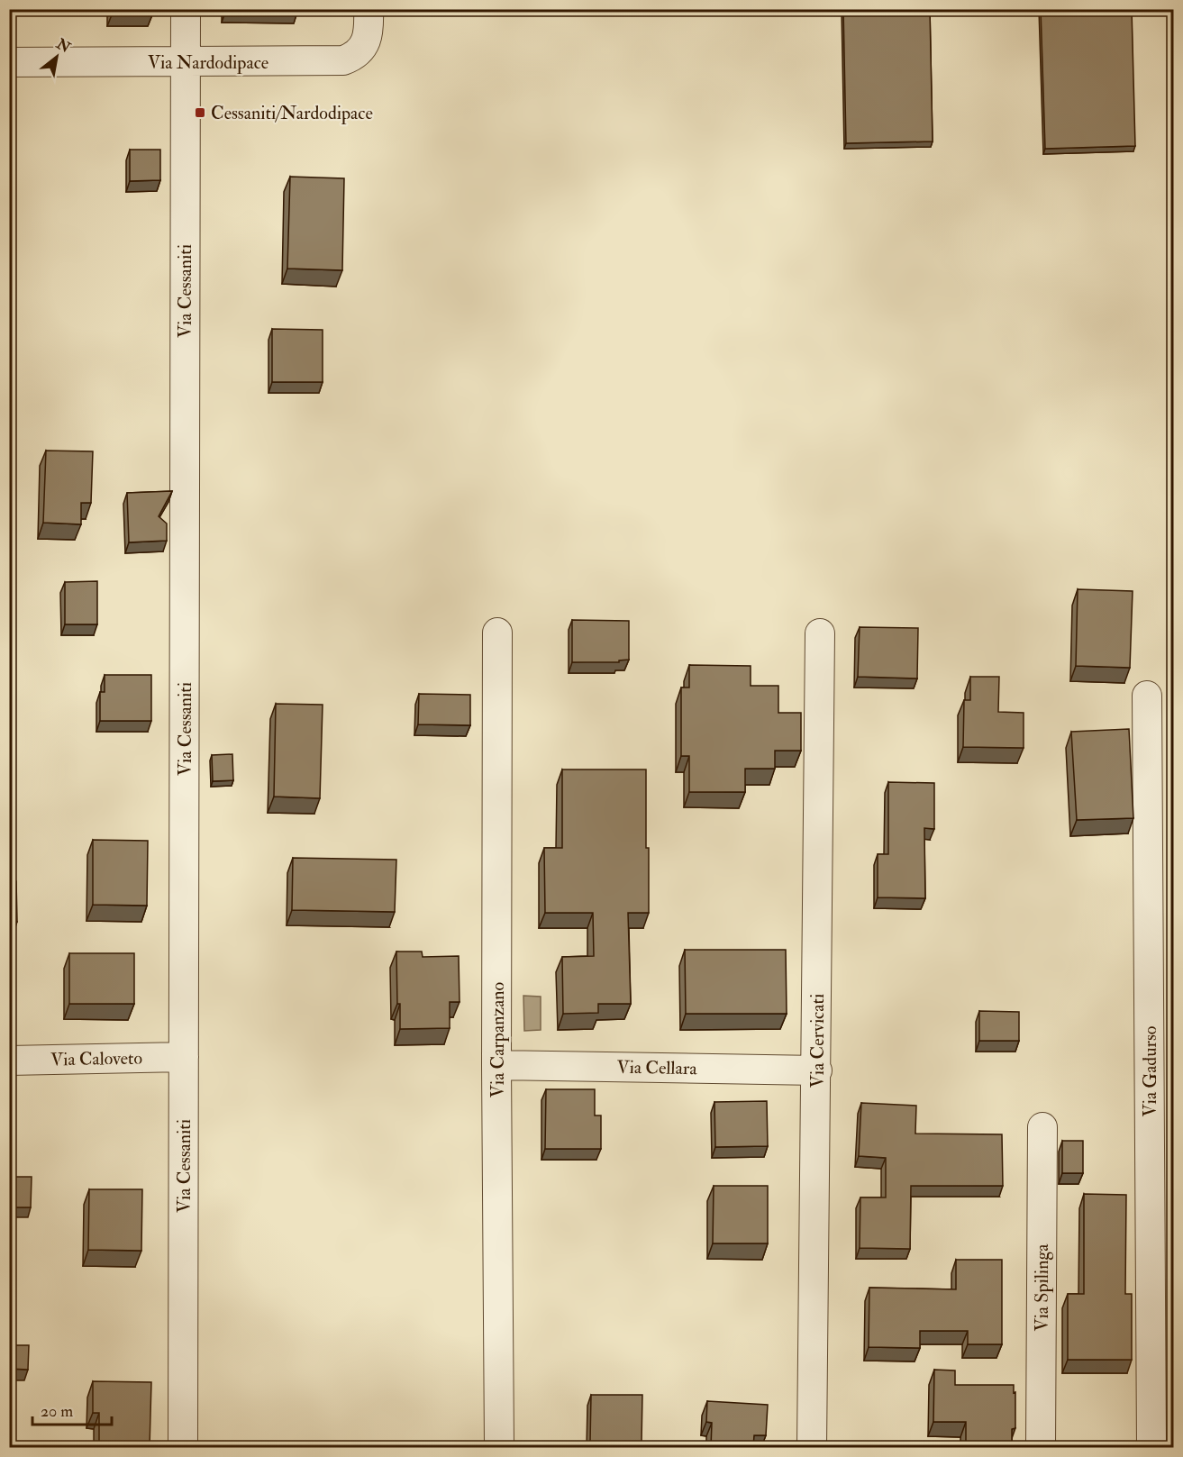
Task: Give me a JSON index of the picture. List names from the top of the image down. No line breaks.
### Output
{"streets":{"street":["Via Nardodipace","Via Cessaniti","Via Carpanzano","Via Cervicati","Via Caloveto","Via Cellara","Via Gadurso","Via Spilinga"]},"crossings":[["Via Nardodipace","Via Cessaniti"],["Via Cessaniti","Via Caloveto"],["Via Carpanzano","Via Cellara"],["Via Cervicati","Via Cellara"]],"places":{"transit":["Cessaniti/Nardodipace"]},"scale_bar":"20 m","north":"top right"}
